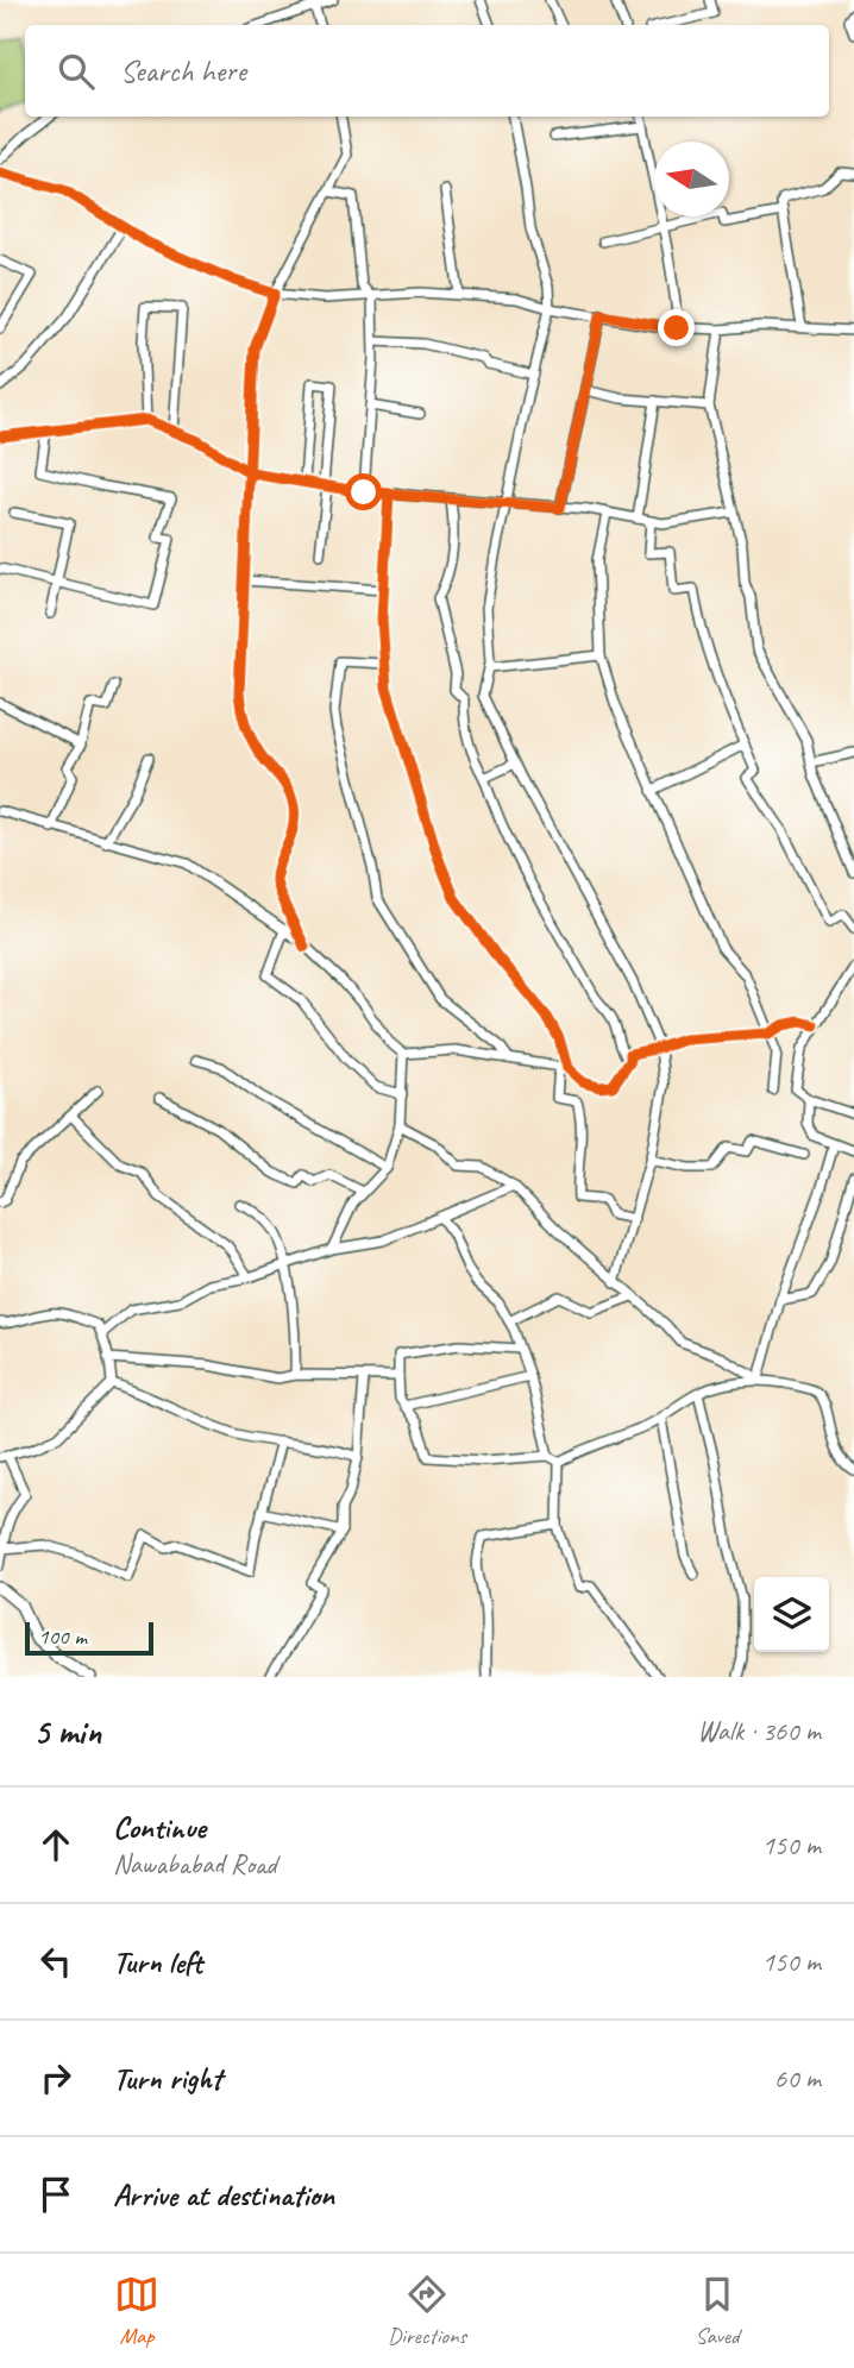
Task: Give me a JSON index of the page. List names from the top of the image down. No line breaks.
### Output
{"scale_bar":"100 m","north":"left","page":{"search":"Search here","scale":"100 m","heading":["5 min","Walk · 360 m"],"list":[["Continue","Nawababad Road","150 m"],["Turn left","150 m"],["Turn right","60 m"],"Arrive at destination"],"nav":["Map","Directions","Saved"]}}
